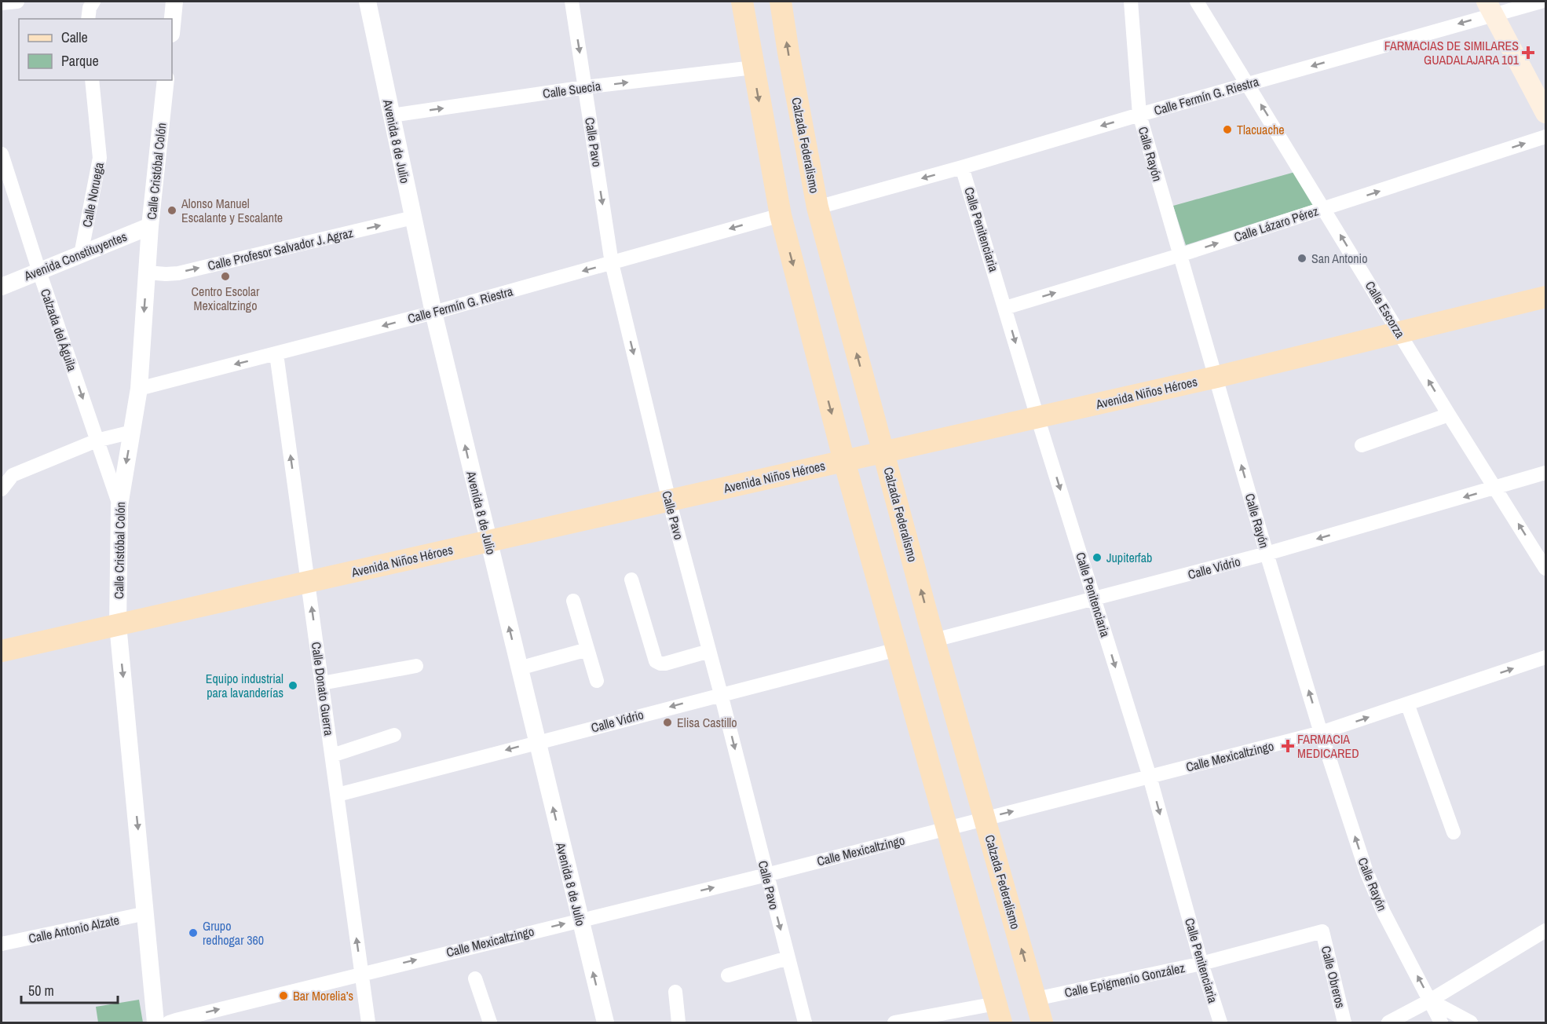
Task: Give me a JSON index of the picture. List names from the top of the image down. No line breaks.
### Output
{"streets":{"main road":["Calzada Federalismo","Avenida Niños Héroes"],"street":["Calle Suecia","Calle Fermín G. Riestra","Avenida 8 de Julio","Calle Pavo","Calle Rayón","Calle Cristóbal Colón","Calle Noruega","Calle Lázaro Pérez","Calle Penitenciaria","Calle Profesor Salvador J. Agraz","Avenida Constituyentes","Calle Escorza","Calzada del Águila","Calle Vidrio","Calle Donato Guerra","Calle Mexicaltzingo","Calle Antonio Alzate","Calle Obreros","Calle Epigmenio González"]},"crossings":[["Calle Suecia","Avenida 8 de Julio"],["Calle Suecia","Calle Pavo"],["Calle Fermín G. Riestra","Avenida 8 de Julio"],["Calle Fermín G. Riestra","Calle Pavo"],["Calle Fermín G. Riestra","Calzada Federalismo"],["Calle Fermín G. Riestra","Calle Rayón"],["Calle Fermín G. Riestra","Calle Cristóbal Colón"],["Calle Fermín G. Riestra","Calle Penitenciaria"],["Calle Fermín G. Riestra","Calle Escorza"],["Calle Fermín G. Riestra","Calle Donato Guerra"],["Avenida 8 de Julio","Calle Profesor Salvador J. Agraz"],["Avenida 8 de Julio","Avenida Niños Héroes"],["Avenida 8 de Julio","Calle Vidrio"],["Avenida 8 de Julio","Calle Mexicaltzingo"],["Calle Pavo","Avenida Niños Héroes"],["Calle Pavo","Calle Vidrio"],["Calle Pavo","Calle Mexicaltzingo"],["Calzada Federalismo","Avenida Niños Héroes"],["Calzada Federalismo","Calle Vidrio"],["Calzada Federalismo","Calle Mexicaltzingo"],["Calzada Federalismo","Calle Epigmenio González"],["Calle Rayón","Calle Lázaro Pérez"],["Calle Rayón","Avenida Niños Héroes"],["Calle Rayón","Calle Vidrio"],["Calle Rayón","Calle Mexicaltzingo"],["Calle Cristóbal Colón","Calle Profesor Salvador J. Agraz"],["Calle Cristóbal Colón","Avenida Constituyentes"],["Calle Cristóbal Colón","Calzada del Águila"],["Calle Cristóbal Colón","Avenida Niños Héroes"],["Calle Cristóbal Colón","Calle Antonio Alzate"],["Calle Noruega","Avenida Constituyentes"],["Calle Lázaro Pérez","Calle Penitenciaria"],["Calle Lázaro Pérez","Calle Escorza"],["Calle Penitenciaria","Avenida Niños Héroes"],["Calle Penitenciaria","Calle Vidrio"],["Calle Penitenciaria","Calle Mexicaltzingo"],["Calle Penitenciaria","Calle Epigmenio González"],["Avenida Constituyentes","Calzada del Águila"],["Calle Escorza","Avenida Niños Héroes"],["Calle Escorza","Calle Vidrio"],["Avenida Niños Héroes","Calle Donato Guerra"],["Calle Vidrio","Calle Donato Guerra"],["Calle Donato Guerra","Calle Mexicaltzingo"],["Calle Obreros","Calle Epigmenio González"]],"one_way":["Calle Suecia","Calle Fermín G. Riestra","Avenida 8 de Julio","Calle Pavo","Calle Rayón","Calle Cristóbal Colón","Calle Lázaro Pérez","Calle Penitenciaria","Calle Profesor Salvador J. Agraz","Calle Escorza","Calzada del Águila","Calle Donato Guerra","Calle Mexicaltzingo"],"places":{"health":["FARMACIAS DE SIMILARES GUADALAJARA 101","FARMACIA MEDICARED"],"other":["Tlacuache","Alonso Manuel Escalante y Escalante","San Antonio","Centro Escolar Mexicaltzingo","Jupiterfab","Equipo industrial para lavanderías","Elisa Castillo","Grupo redhogar 360","Bar Morelia’s"]},"legend":["Calle","Parque"],"scale_bar":"50 m"}
